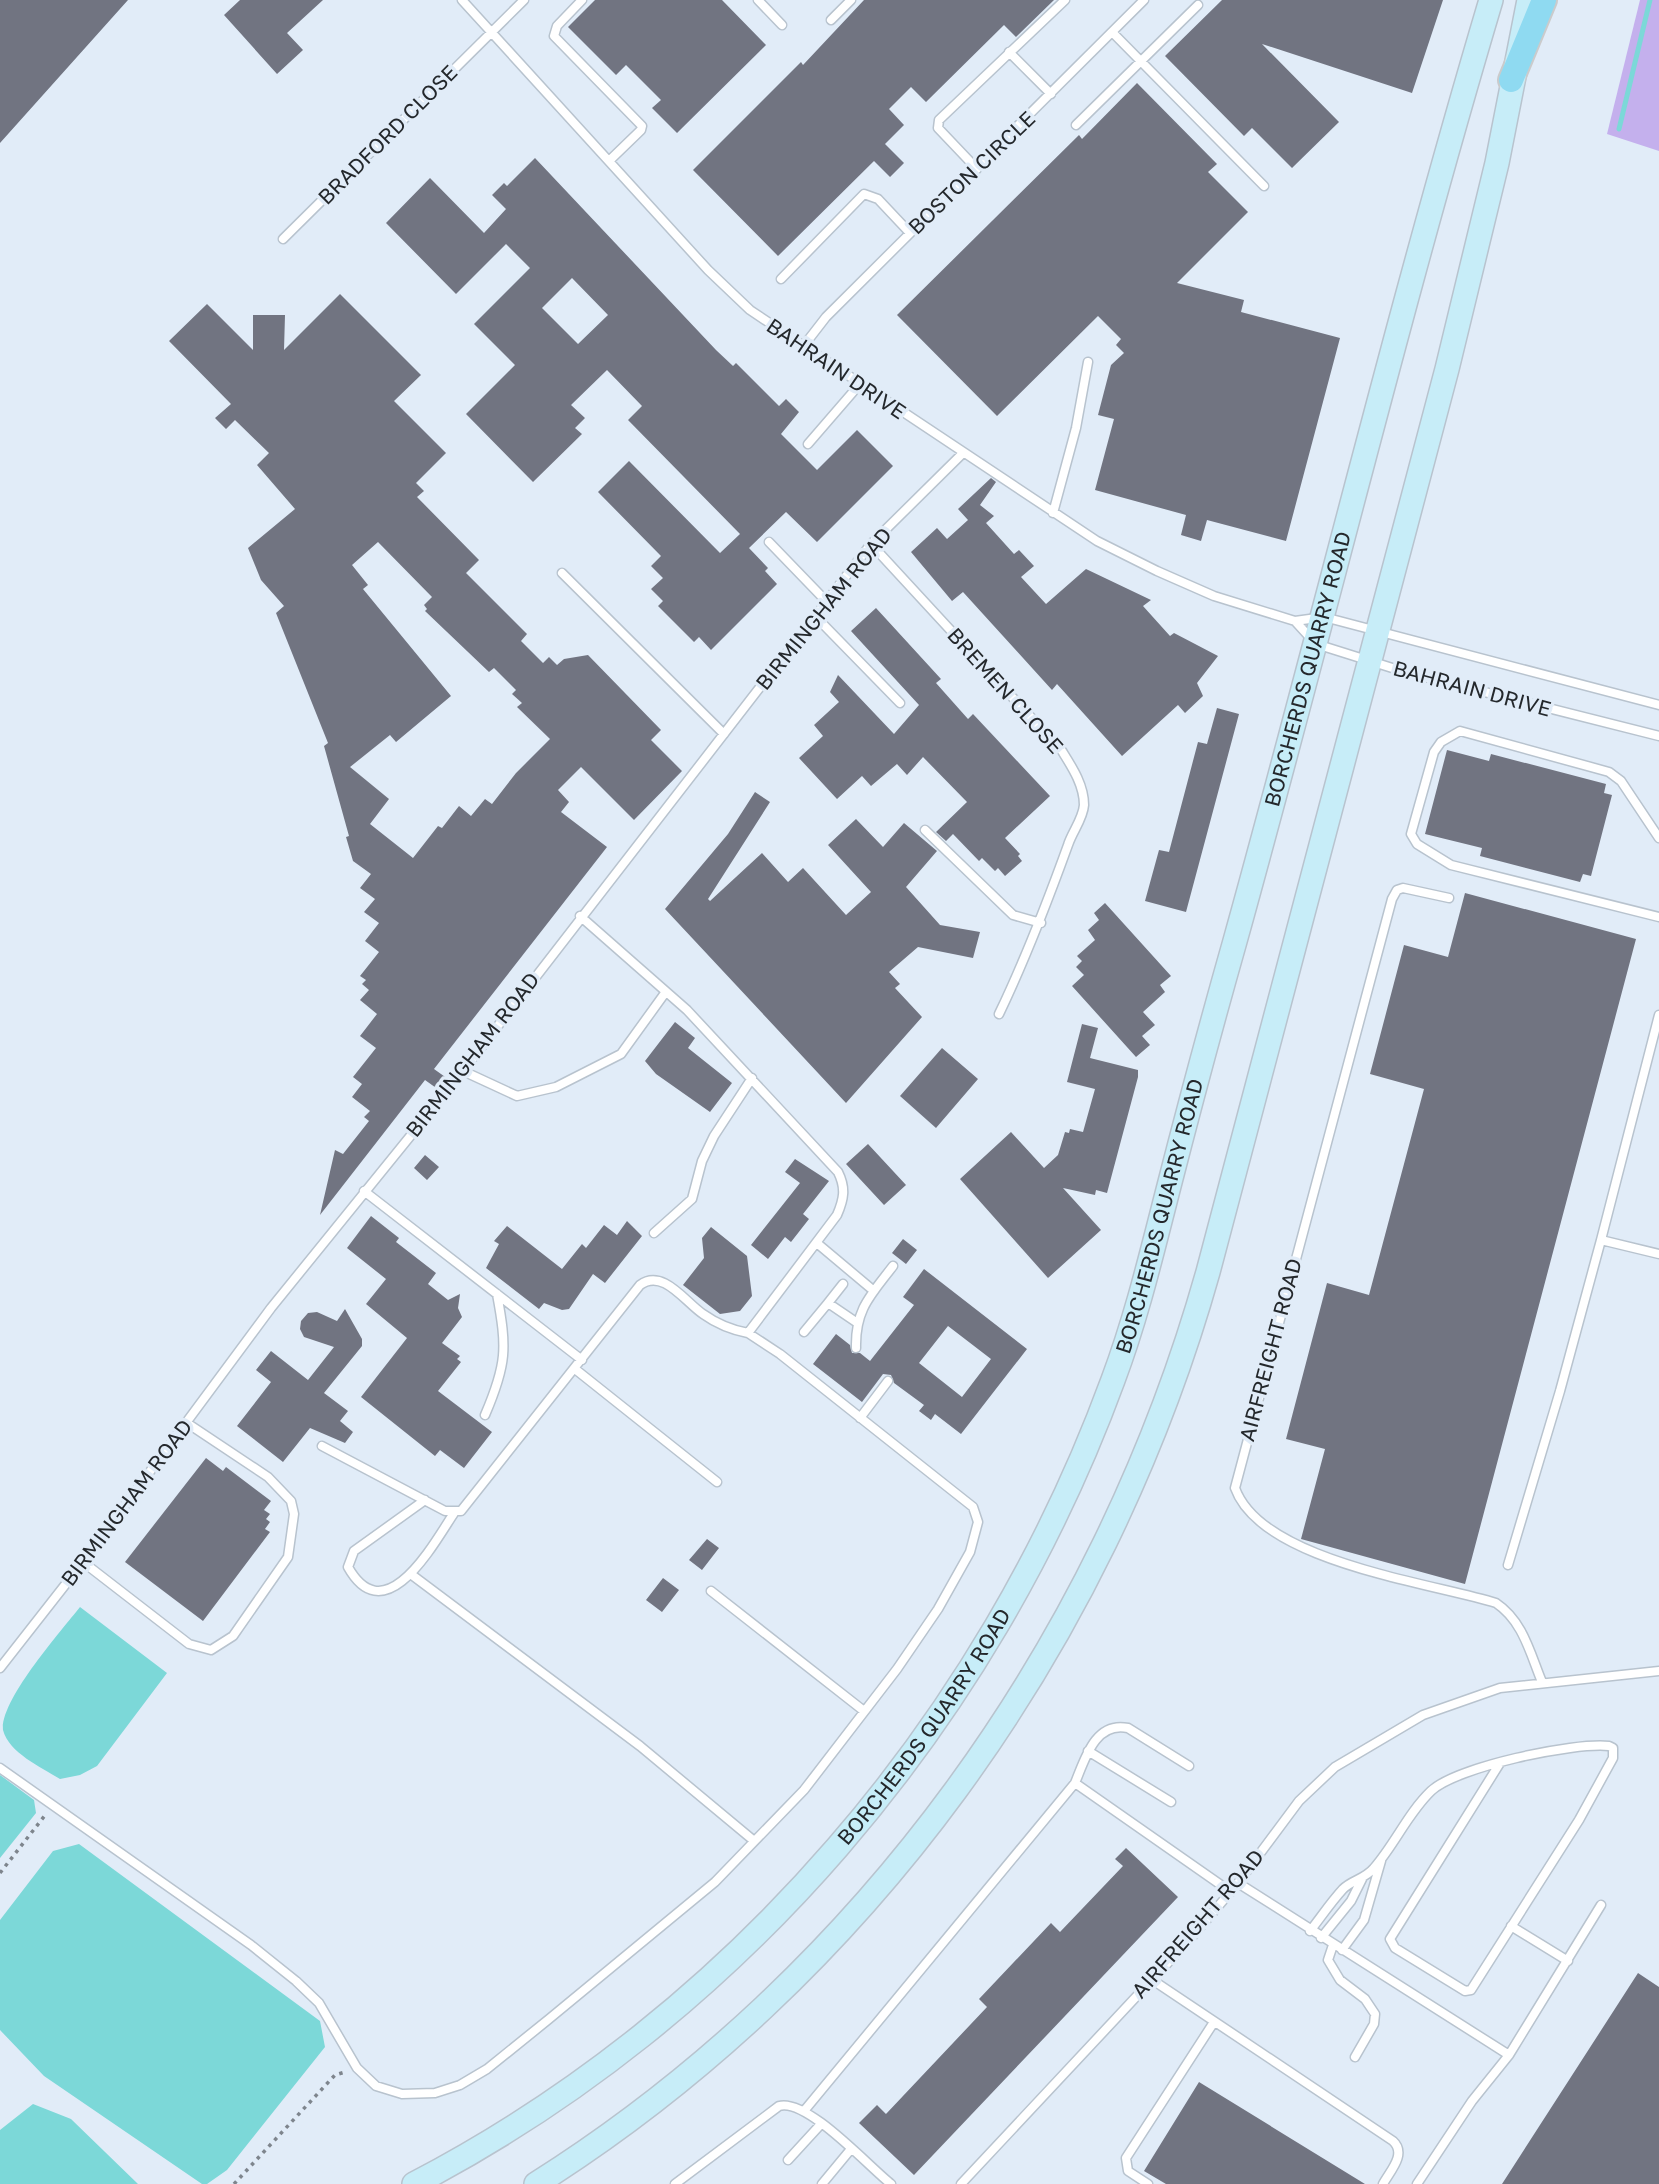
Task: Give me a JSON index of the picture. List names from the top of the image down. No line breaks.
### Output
{"streets":{"main road":["BORCHERDS QUARRY ROAD"],"lane":["BRADFORD CLOSE","BOSTON CIRCLE","BAHRAIN DRIVE","BIRMINGHAM ROAD","BREMEN CLOSE","AIRFREIGHT ROAD"]},"crossings":[["BRADFORD CLOSE","BAHRAIN DRIVE"],["BOSTON CIRCLE","BAHRAIN DRIVE"],["BAHRAIN DRIVE","BIRMINGHAM ROAD"],["BAHRAIN DRIVE","BORCHERDS QUARRY ROAD"],["BIRMINGHAM ROAD","BREMEN CLOSE"]]}
